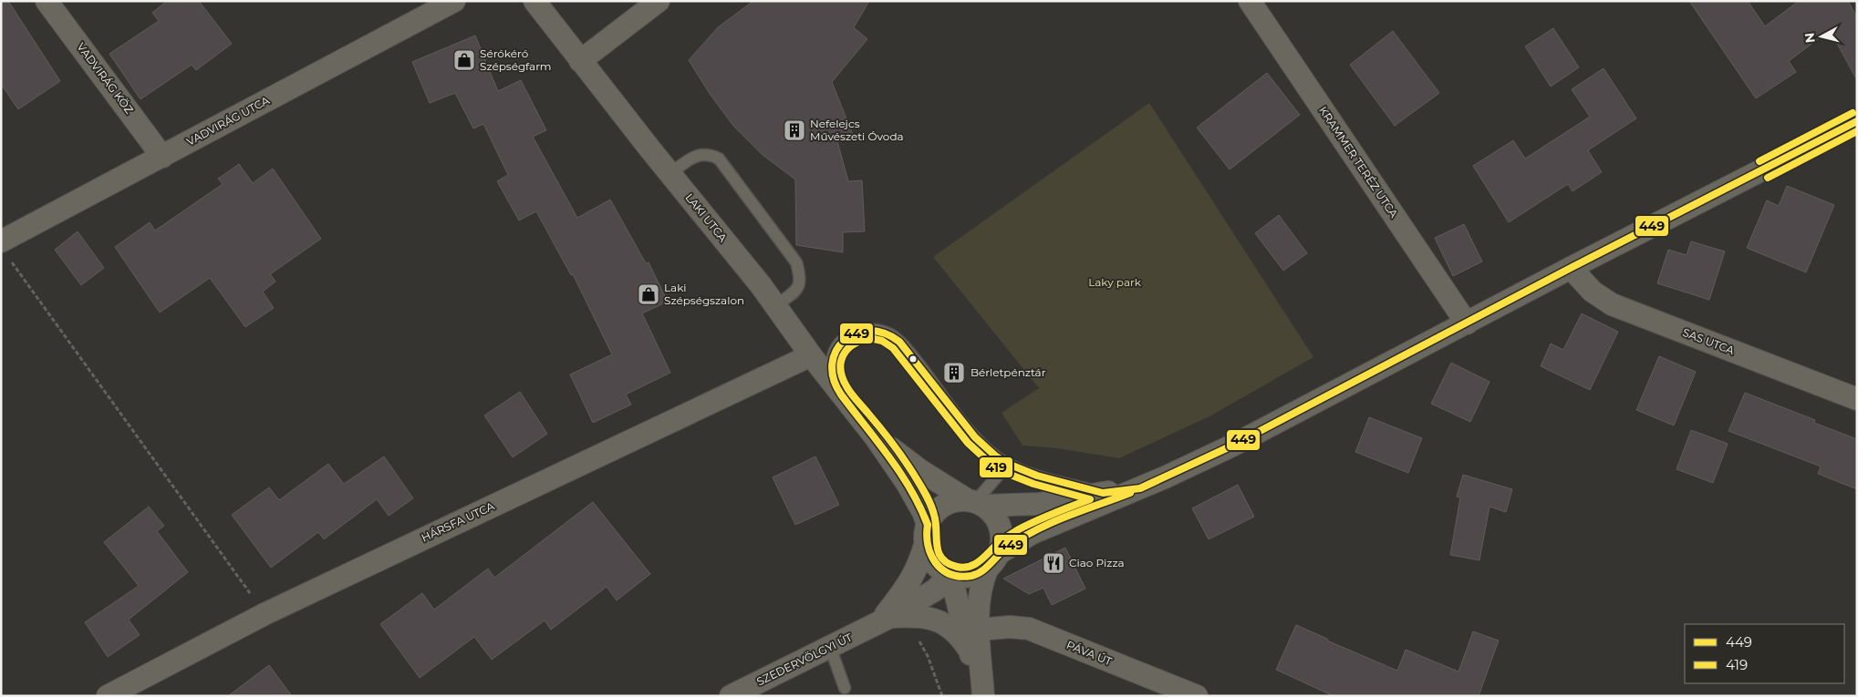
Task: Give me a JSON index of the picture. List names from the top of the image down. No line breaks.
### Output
{"streets":{"street":["VADVIRÁG KÖZ","VADVIRÁG UTCA","KRAMMER TERÉZ UTCA","LAKI UTCA","SAS UTCA","HÁRSFA UTCA","PÁVA ÚT","SZEDERVÖLGYI ÚT"]},"crossings":[["VADVIRÁG KÖZ","VADVIRÁG UTCA"],["LAKI UTCA","HÁRSFA UTCA"],["LAKI UTCA","SZEDERVÖLGYI ÚT"]],"parks":["Laky park"],"places":{"shop":["Sérókéró Szépségfarm","Laki Szépségszalon"],"building":["Nefelejcs Művészeti Óvoda","Bérletpénztár"],"restaurant":["Ciao Pizza"]},"lines":["transit line 419","transit line 449"],"legend":["449","419"],"north":"left"}
